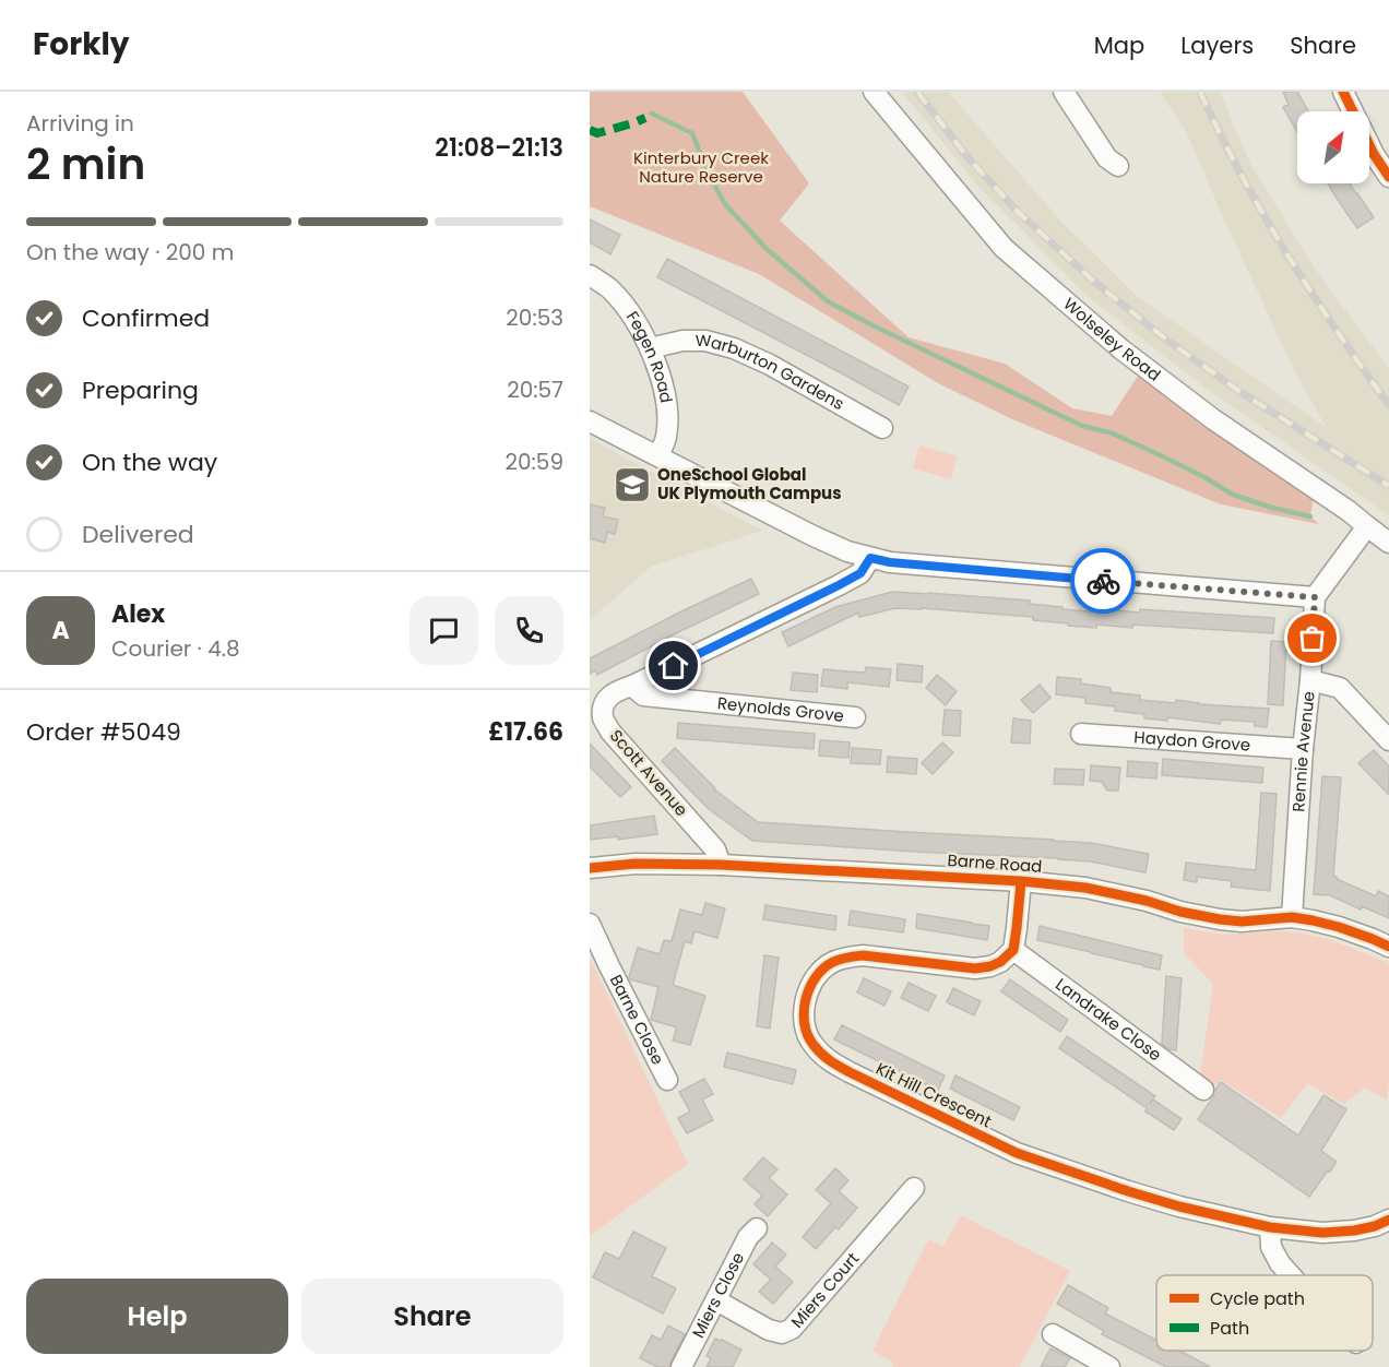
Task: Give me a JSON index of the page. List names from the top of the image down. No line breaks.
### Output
{"streets":{"street":["Wolseley Road","Fegen Road","Warburton Gardens","Reynolds Grove","Haydon Grove","Rennie Avenue","Scott Avenue","Barne Road","Barne Close","Landrake Close","Kit Hill Crescent","Miers Court","Miers Close"]},"crossings":[["Fegen Road","Warburton Gardens"],["Reynolds Grove","Scott Avenue"],["Haydon Grove","Rennie Avenue"],["Rennie Avenue","Barne Road"],["Scott Avenue","Barne Road"],["Landrake Close","Kit Hill Crescent"],["Miers Court","Miers Close"]],"parks":["Kinterbury Creek Nature Reserve"],"places":{"school or university":["OneSchool Global UK Plymouth Campus"]},"legend":["Cycle path","Path"],"north":"top right","page":{"header":"Forkly","nav":["Map","Layers","Share"],"heading":["2 min","Arriving in","21:08–21:13"],"panel":["Alex","Courier · 4.8","Order #5049","£17.66"],"bar":"On the way · 200 m","list":[["Confirmed","20:53"],["Preparing","20:57"],["On the way","20:59"],"Delivered"],"round":"A","buttons":["Help","Share"]}}
